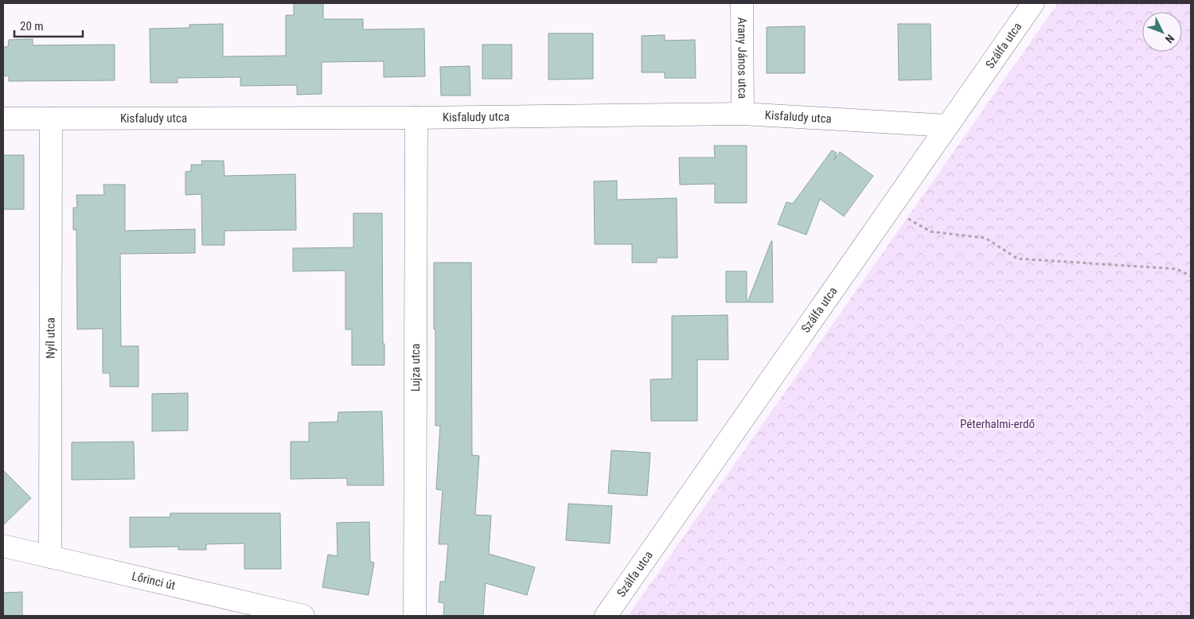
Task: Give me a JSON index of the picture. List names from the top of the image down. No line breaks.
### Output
{"streets":{"street":["Szálfa utca","Arany János utca","Kisfaludy utca","Nyíl utca","Lujza utca","Lőrinci út"]},"crossings":[["Szálfa utca","Kisfaludy utca"],["Arany János utca","Kisfaludy utca"],["Kisfaludy utca","Nyíl utca"],["Kisfaludy utca","Lujza utca"],["Nyíl utca","Lőrinci út"]],"parks":["Péterhalmi-erdő"],"scale_bar":"20 m","north":"bottom right"}
